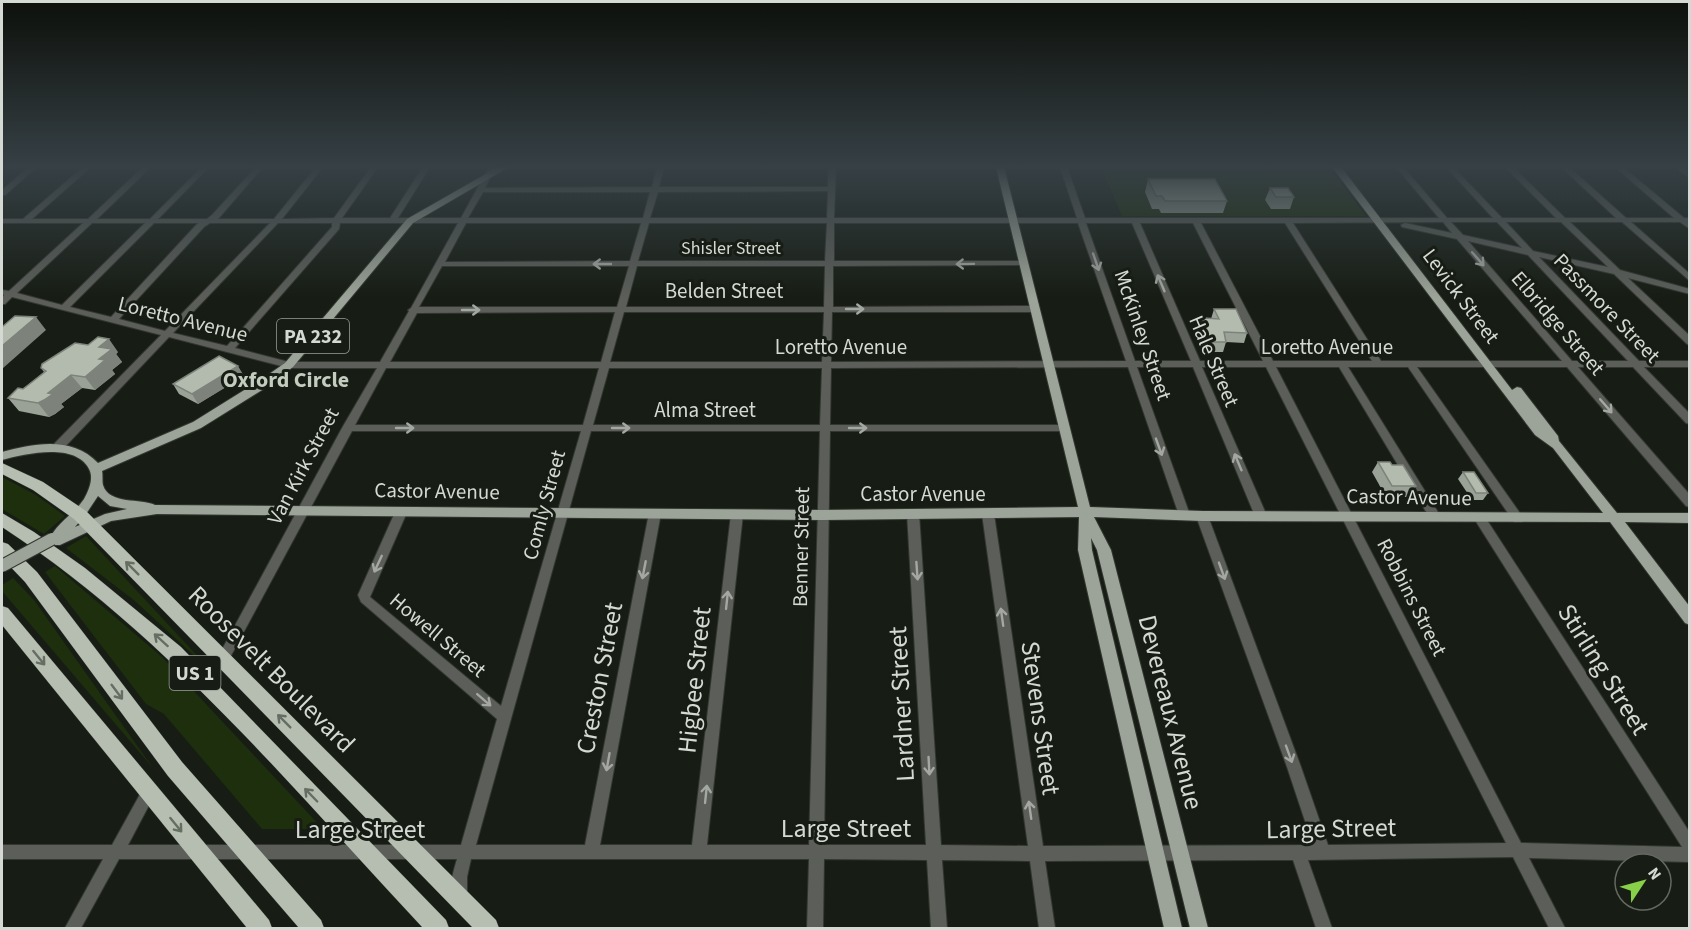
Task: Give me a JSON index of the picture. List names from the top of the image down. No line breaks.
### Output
{"streets":{"highway":["Roosevelt Boulevard","US 1"],"main road":["Levick Street","PA 232","Castor Avenue","Devereaux Avenue"],"street":["Shisler Street","Belden Street","Passmore Street","Loretto Avenue","Elbridge Street","McKinley Street","Hale Street","Alma Street","Van Kirk Street","Comly Street","Benner Street","Robbins Street","Howell Street","Stirling Street","Creston Street","Higbee Street","Lardner Street","Stevens Street","Large Street"]},"crossings":[["Shisler Street","Van Kirk Street"],["Shisler Street","Comly Street"],["Shisler Street","Benner Street"],["Shisler Street","Devereaux Avenue"],["Belden Street","Van Kirk Street"],["Belden Street","Comly Street"],["Belden Street","Benner Street"],["Belden Street","Devereaux Avenue"],["Levick Street","Loretto Avenue"],["Levick Street","Castor Avenue"],["Passmore Street","Loretto Avenue"],["Loretto Avenue","Elbridge Street"],["Loretto Avenue","McKinley Street"],["Loretto Avenue","PA 232"],["Loretto Avenue","Hale Street"],["Loretto Avenue","Van Kirk Street"],["Loretto Avenue","Comly Street"],["Loretto Avenue","Benner Street"],["Loretto Avenue","Robbins Street"],["Loretto Avenue","Devereaux Avenue"],["McKinley Street","Castor Avenue"],["Hale Street","Castor Avenue"],["Alma Street","Van Kirk Street"],["Alma Street","Comly Street"],["Alma Street","Benner Street"],["Alma Street","Devereaux Avenue"],["Van Kirk Street","Castor Avenue"],["Van Kirk Street","Roosevelt Boulevard"],["Castor Avenue","Comly Street"],["Castor Avenue","Benner Street"],["Castor Avenue","Robbins Street"],["Castor Avenue","Howell Street"],["Castor Avenue","Roosevelt Boulevard"],["Castor Avenue","Stirling Street"],["Castor Avenue","Creston Street"],["Castor Avenue","Higbee Street"],["Castor Avenue","Lardner Street"],["Castor Avenue","Devereaux Avenue"],["Castor Avenue","Stevens Street"],["Comly Street","Howell Street"],["Comly Street","Roosevelt Boulevard"],["Comly Street","Large Street"],["Benner Street","Large Street"],["Robbins Street","Large Street"],["Roosevelt Boulevard","Large Street"],["US 1","Large Street"],["Creston Street","Large Street"],["Higbee Street","Large Street"],["Lardner Street","Large Street"],["Devereaux Avenue","Large Street"],["Stevens Street","Large Street"]],"one_way":["Elbridge Street","McKinley Street","Hale Street","Alma Street","Howell Street","Creston Street","Higbee Street","Lardner Street","Stevens Street"],"districts":["Oxford Circle"],"north":"top right"}
